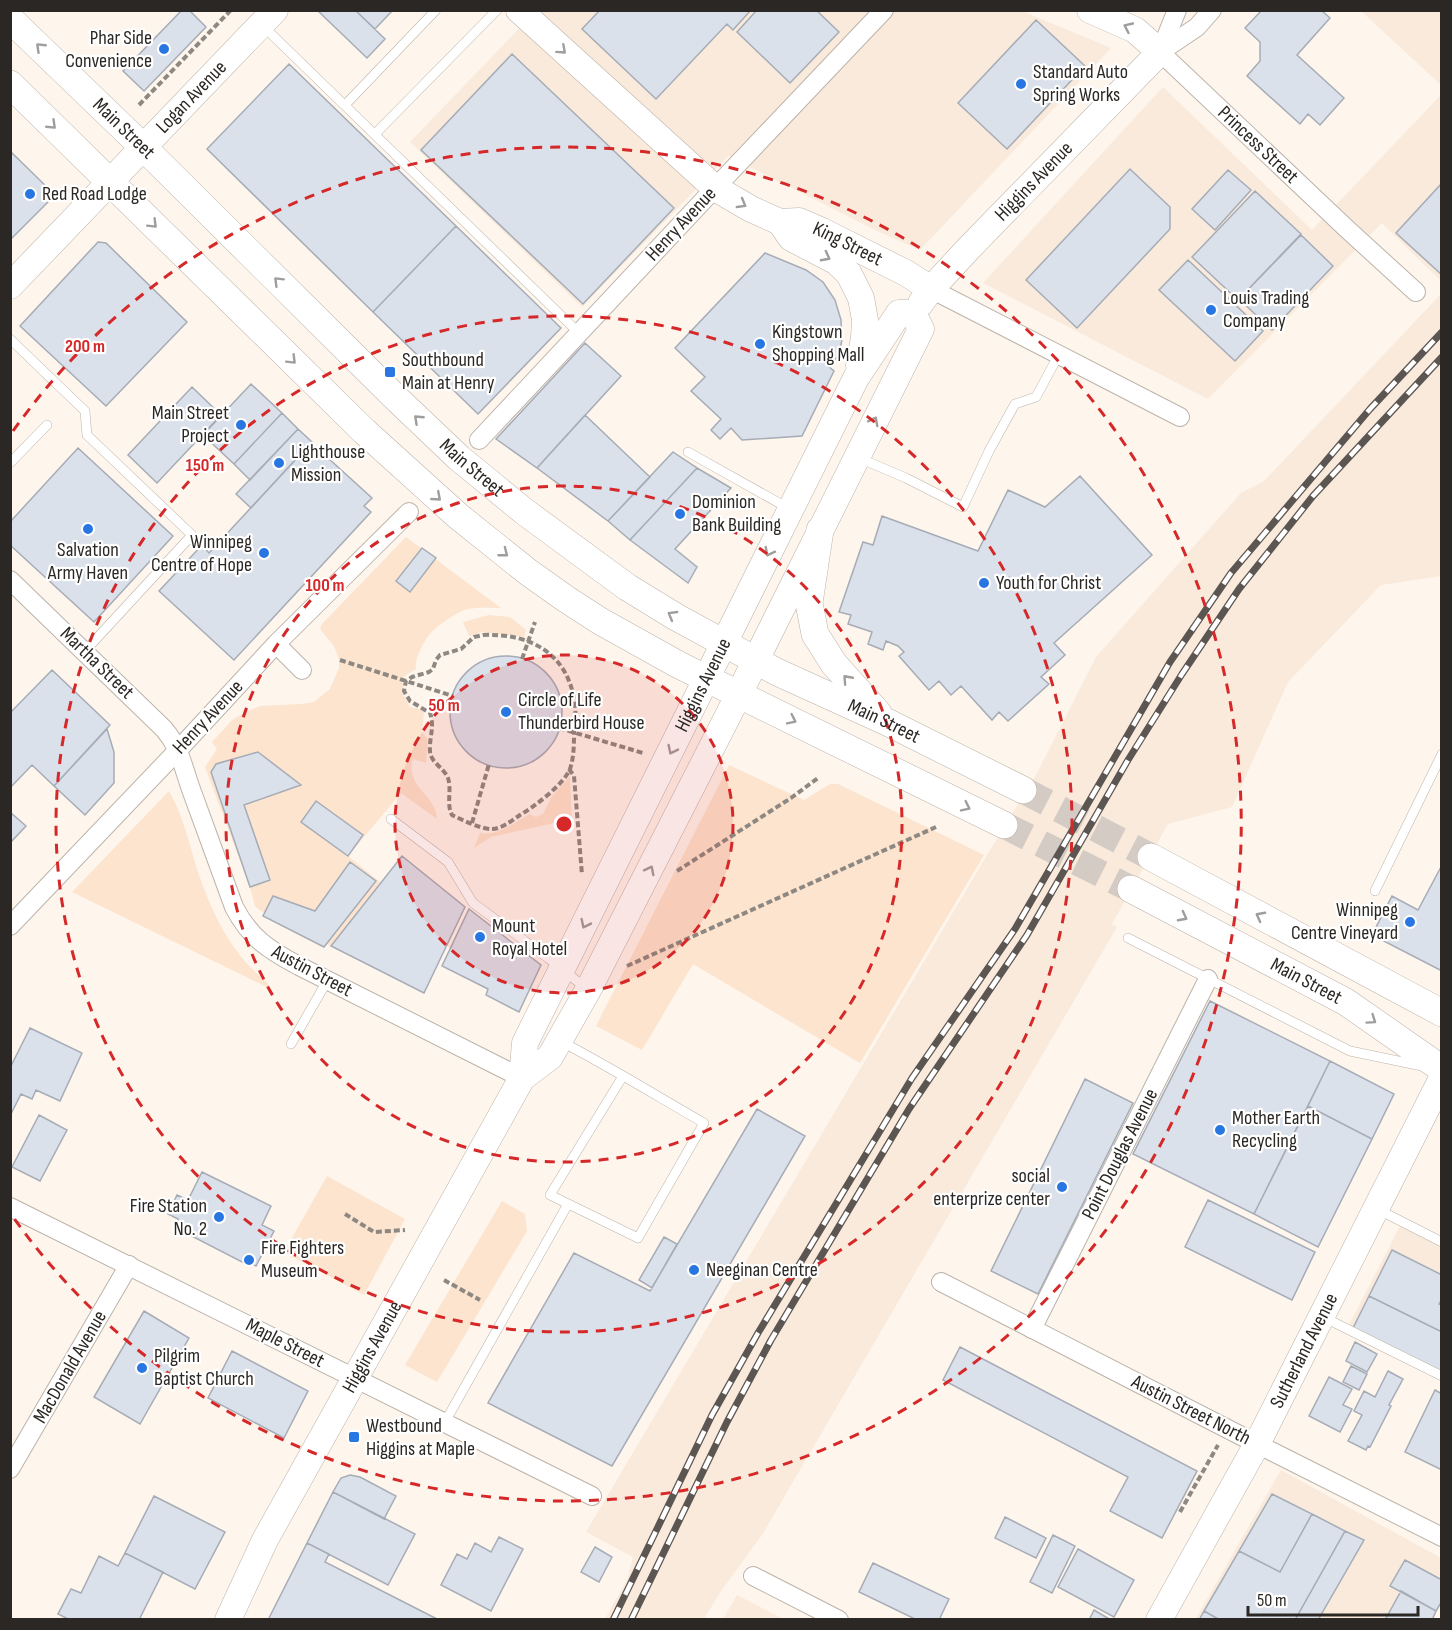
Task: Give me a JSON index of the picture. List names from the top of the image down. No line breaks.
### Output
{"streets":{"main road":["Logan Avenue","Main Street","Princess Street","Higgins Avenue","King Street","Sutherland Avenue"],"street":["Henry Avenue","Martha Street","Austin Street","Point Douglas Avenue","Maple Street","MacDonald Avenue","Austin Street North"]},"crossings":[["Logan Avenue","Main Street"],["Main Street","Higgins Avenue"],["Princess Street","Higgins Avenue"],["Higgins Avenue","King Street"],["Higgins Avenue","Austin Street"],["Higgins Avenue","Maple Street"],["Henry Avenue","King Street"],["Henry Avenue","Martha Street"],["Henry Avenue","Austin Street"],["Martha Street","Austin Street"],["Point Douglas Avenue","Austin Street North"],["Maple Street","MacDonald Avenue"],["Sutherland Avenue","Austin Street North"]],"one_way":["King Street"],"places":{"other":["Phar Side Convenience","Standard Auto Spring Works","Red Road Lodge","Louis Trading Company","Kingstown Shopping Mall","Main Street Project","Lighthouse Mission","Dominion Bank Building","Salvation Army Haven","Winnipeg Centre of Hope","Youth for Christ","Circle of Life Thunderbird House","Winnipeg Centre Vineyard","Mount Royal Hotel","Mother Earth Recycling","social enterprize center","Fire Station No. 2","Fire Fighters Museum","Neeginan Centre","Pilgrim Baptist Church"],"transit":["Southbound Main at Henry","Westbound Higgins at Maple"]},"scale_bar":"50 m","rings":["200 m","150 m","100 m","50 m"]}
